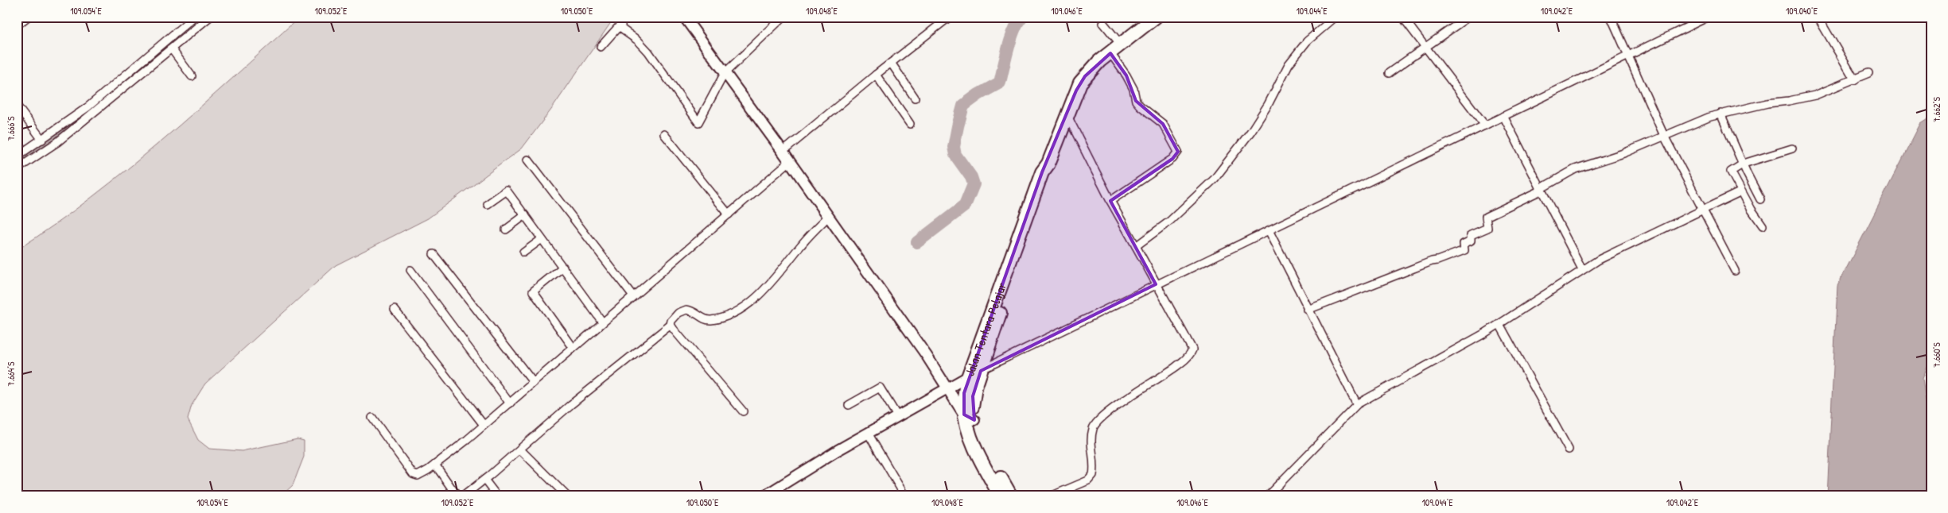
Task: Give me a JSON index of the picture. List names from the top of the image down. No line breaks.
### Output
{"streets":{"highway":["Jalan Tentara Pelajar"]},"coordinates":["109.054°E","109.052°E","109.050°E","109.048°E","109.046°E","109.044°E","109.042°E","109.040°E","7.662°S","7.666°S","7.660°S","7.664°S"]}
